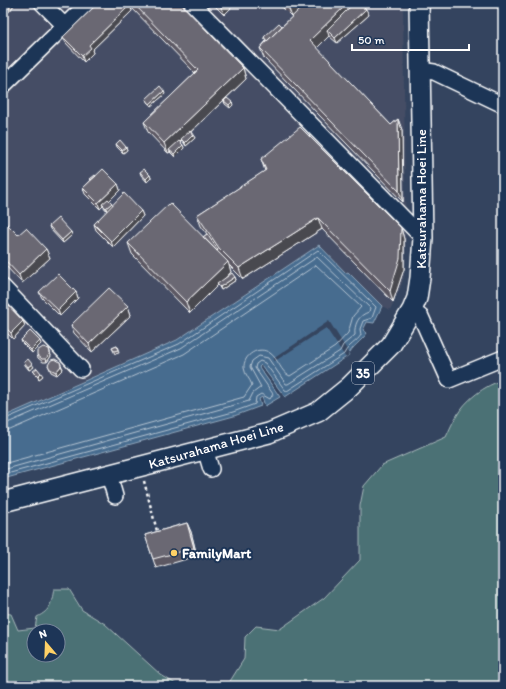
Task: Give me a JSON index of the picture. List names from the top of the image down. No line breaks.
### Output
{"streets":{"main road":["Katsurahama Hoei Line","35"]},"places":["FamilyMart"],"scale_bar":"50 m","north":"top"}
